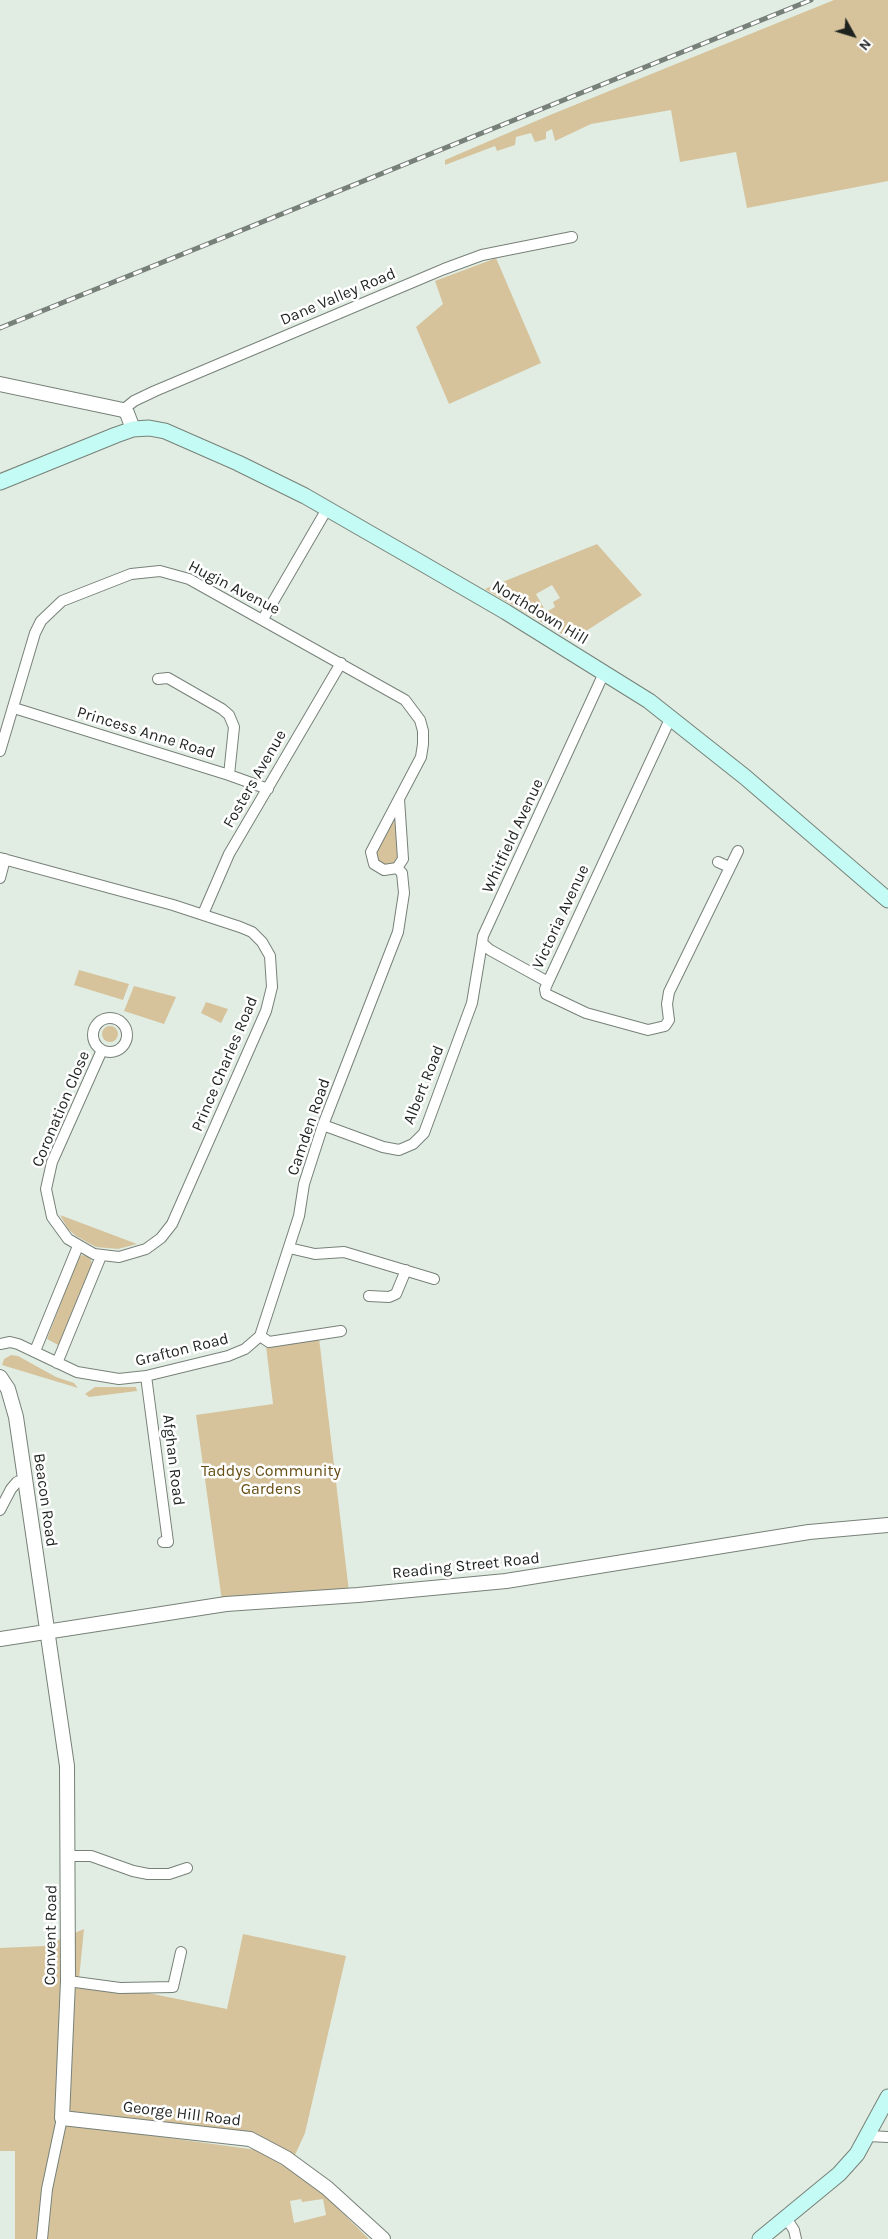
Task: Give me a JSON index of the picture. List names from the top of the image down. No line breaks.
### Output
{"streets":{"main road":["Northdown Hill"],"street":["Dane Valley Road","Hugin Avenue","Princess Anne Road","Fosters Avenue","Whitfield Avenue","Victoria Avenue","Prince Charles Road","Albert Road","Coronation Close","Camden Road","Grafton Road","Afghan Road","Beacon Road","Reading Street Road","Convent Road","George Hill Road"]},"crossings":[["Hugin Avenue","Princess Anne Road"],["Hugin Avenue","Fosters Avenue"],["Hugin Avenue","Camden Road"],["Northdown Hill","Whitfield Avenue"],["Northdown Hill","Victoria Avenue"],["Princess Anne Road","Fosters Avenue"],["Fosters Avenue","Prince Charles Road"],["Whitfield Avenue","Albert Road"],["Prince Charles Road","Coronation Close"],["Albert Road","Camden Road"],["Camden Road","Grafton Road"],["Grafton Road","Afghan Road"],["Beacon Road","Reading Street Road"],["Beacon Road","Convent Road"],["Reading Street Road","Convent Road"],["Convent Road","George Hill Road"]],"parks":["Taddys Community Gardens"],"north":"bottom right"}
